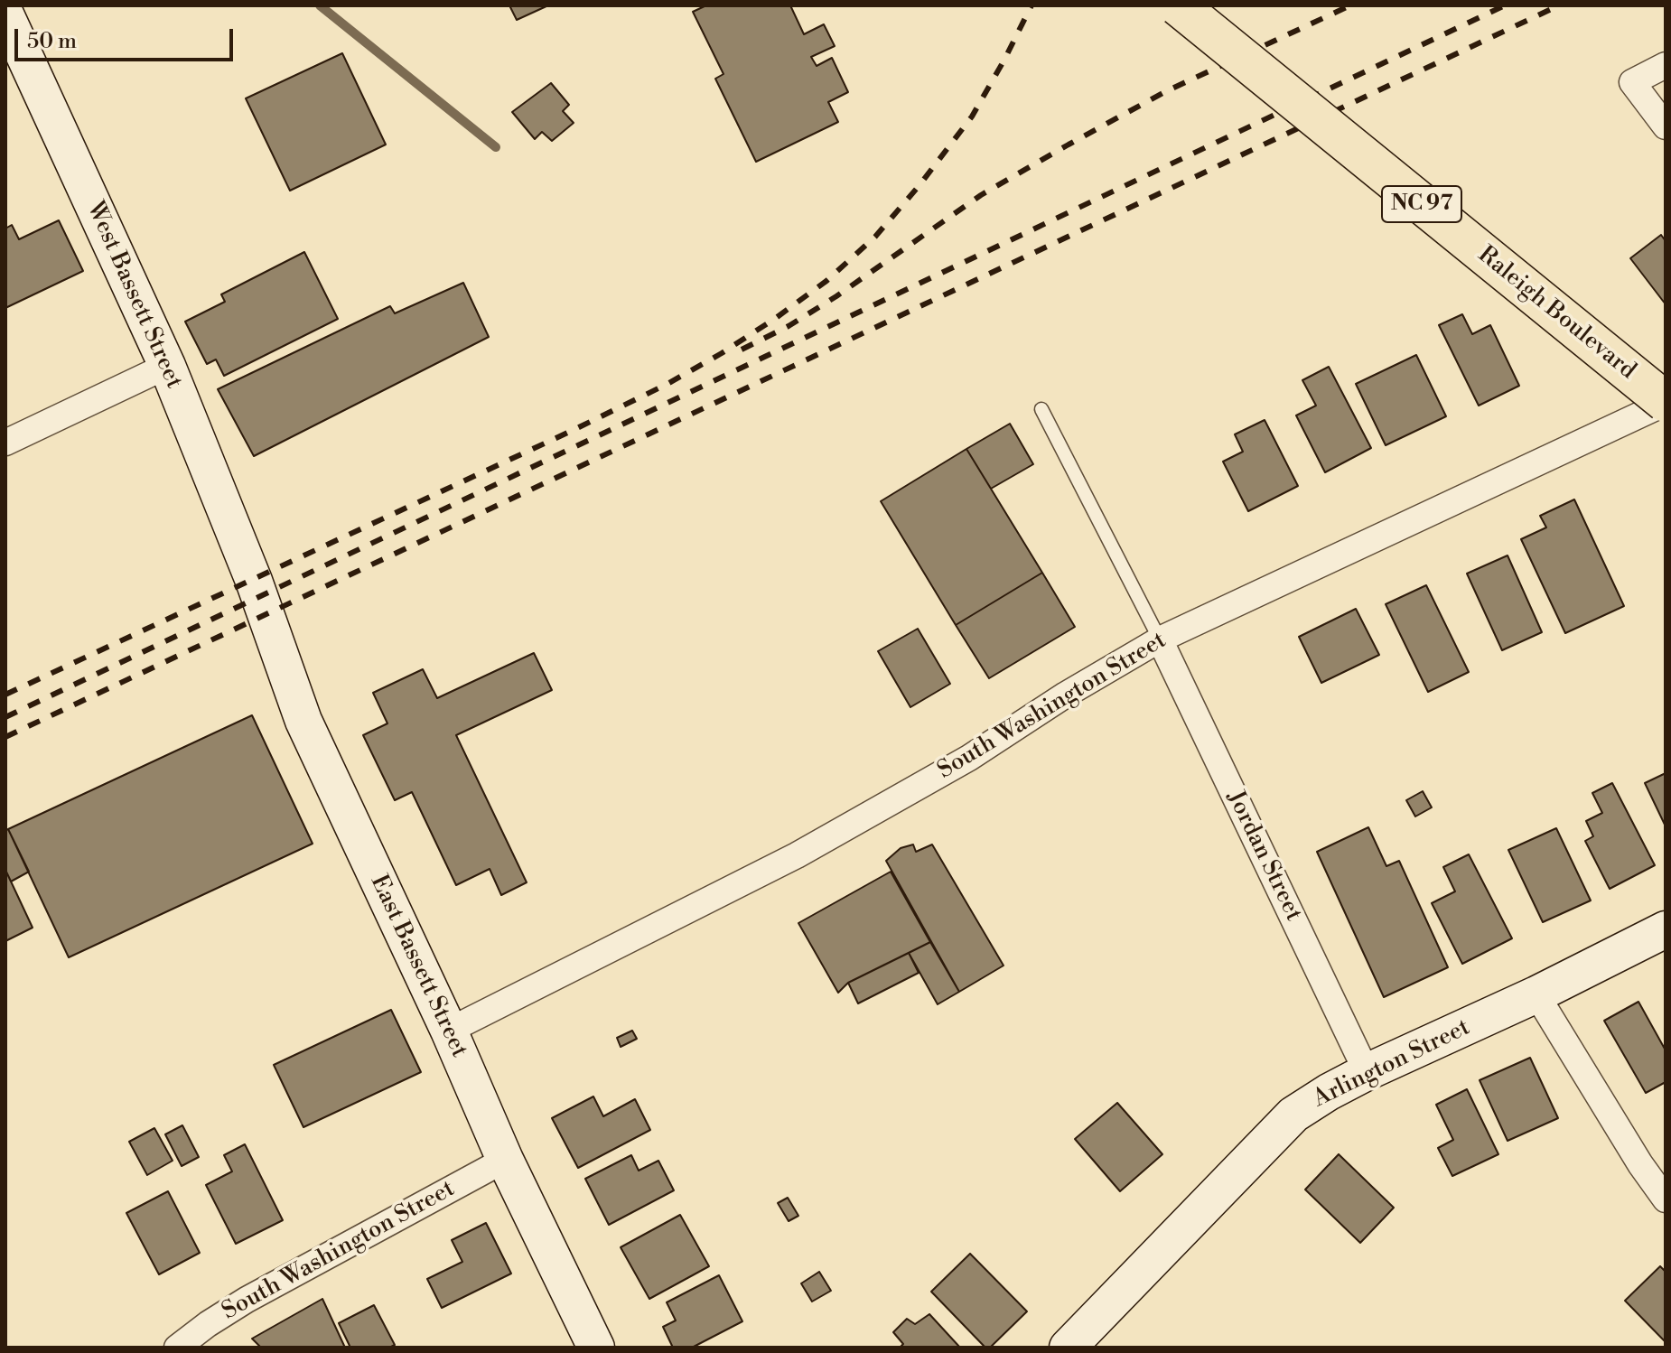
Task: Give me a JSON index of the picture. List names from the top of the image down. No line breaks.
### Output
{"streets":{"main road":["NC 97","Raleigh Boulevard"],"street":["West Bassett Street","South Washington Street","Jordan Street","East Bassett Street","Arlington Street"]},"crossings":[["West Bassett Street","East Bassett Street"],["Raleigh Boulevard","South Washington Street"],["South Washington Street","Jordan Street"],["South Washington Street","East Bassett Street"],["Jordan Street","Arlington Street"]],"scale_bar":"50 m"}
